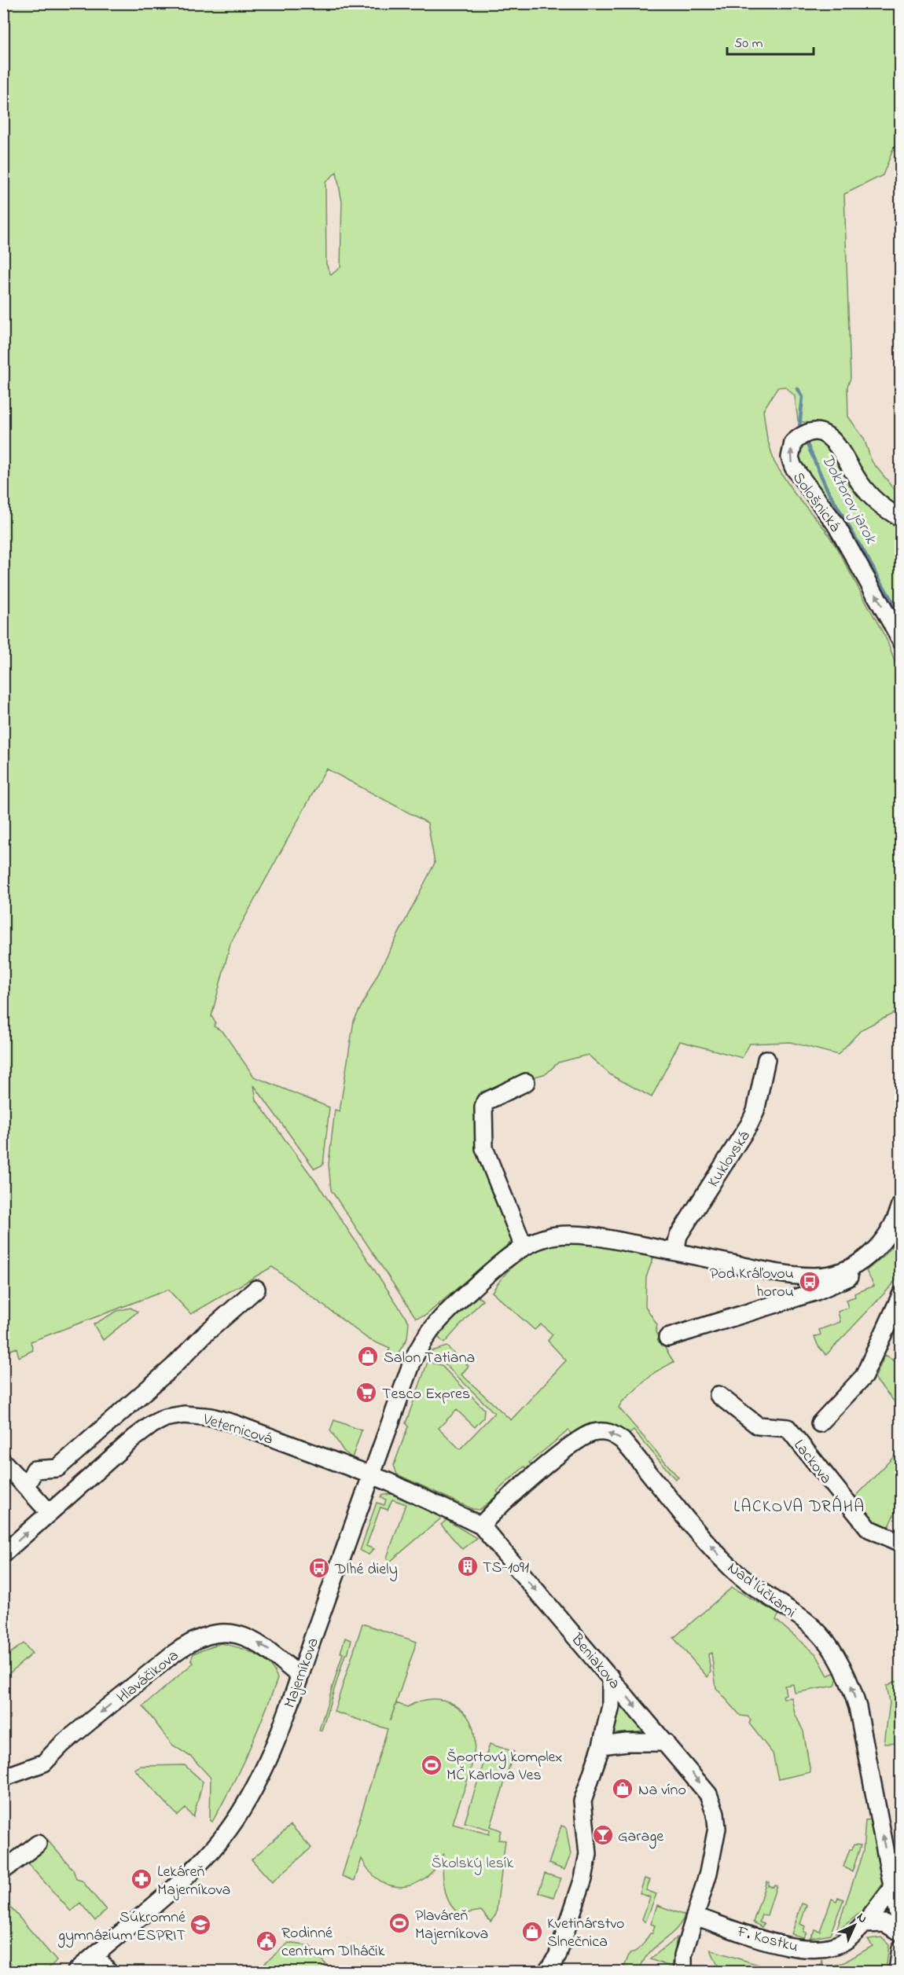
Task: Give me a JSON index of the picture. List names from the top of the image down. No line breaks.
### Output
{"streets":{"street":["Sološnická","Kuklovská","Veternicová","Lackova","Nad lúčkami","Beniakova","Majerníkova","Hlaváčikova","F. Kostku"]},"crossings":[["Veternicová","Beniakova"],["Veternicová","Majerníkova"],["Nad lúčkami","Beniakova"],["Nad lúčkami","F. Kostku"],["Beniakova","Majerníkova"],["Beniakova","F. Kostku"],["Majerníkova","Hlaváčikova"]],"one_way":["Beniakova","Hlaváčikova"],"districts":["LACKOVA DRÁHA"],"water":["Doktorov jarok"],"parks":["Školský lesík"],"places":{"bus stop":["Pod Kráľovou horou","Dlhé diely"],"shop":["Salon Tatiana","Na víno","Kvetinárstvo Slnečnica"],"supermarket":["Tesco Expres"],"building":["TS-1091"],"sports":["Športový komplex MČ Karlova Ves","Plaváreň Majerníkova"],"bar":["Garage"],"pharmacy":["Lekáreň Majerníkova"],"school or university":["Súkromné gymnázium ESPRIT"],"public building":["Rodinné centrum Dlháčik"]},"scale_bar":"50 m","north":"top right"}
